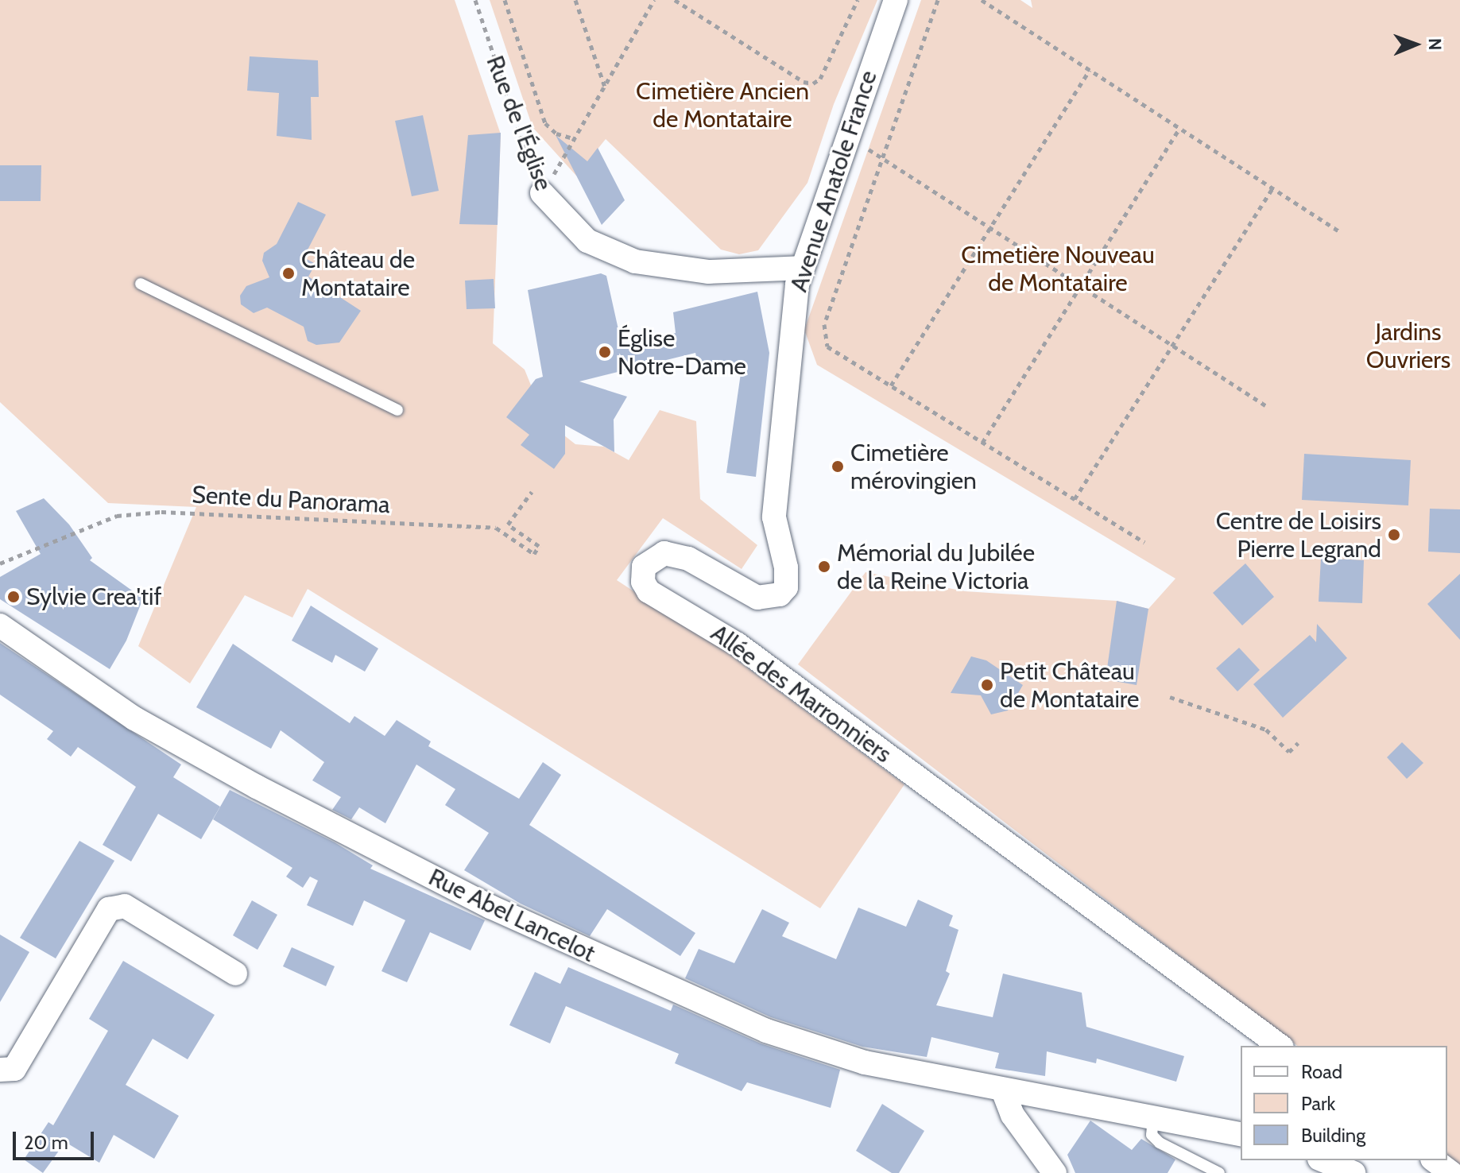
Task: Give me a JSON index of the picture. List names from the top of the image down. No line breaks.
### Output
{"streets":{"street":["Rue de l'Église","Avenue Anatole France","Allée des Marronniers","Rue Abel Lancelot"],"path":["Sente du Panorama"]},"crossings":[["Rue de l'Église","Avenue Anatole France"],["Avenue Anatole France","Allée des Marronniers"]],"parks":["Cimetière Ancien de Montataire","Cimetière Nouveau de Montataire","Jardins Ouvriers"],"places":["Château de Montataire","Église Notre-Dame","Cimetière mérovingien","Centre de Loisirs Pierre Legrand","Mémorial du Jubilée de la Reine Victoria","Sylvie Crea'tif","Petit Château de Montataire"],"legend":["Road","Park","Building"],"scale_bar":"20 m","north":"right"}
